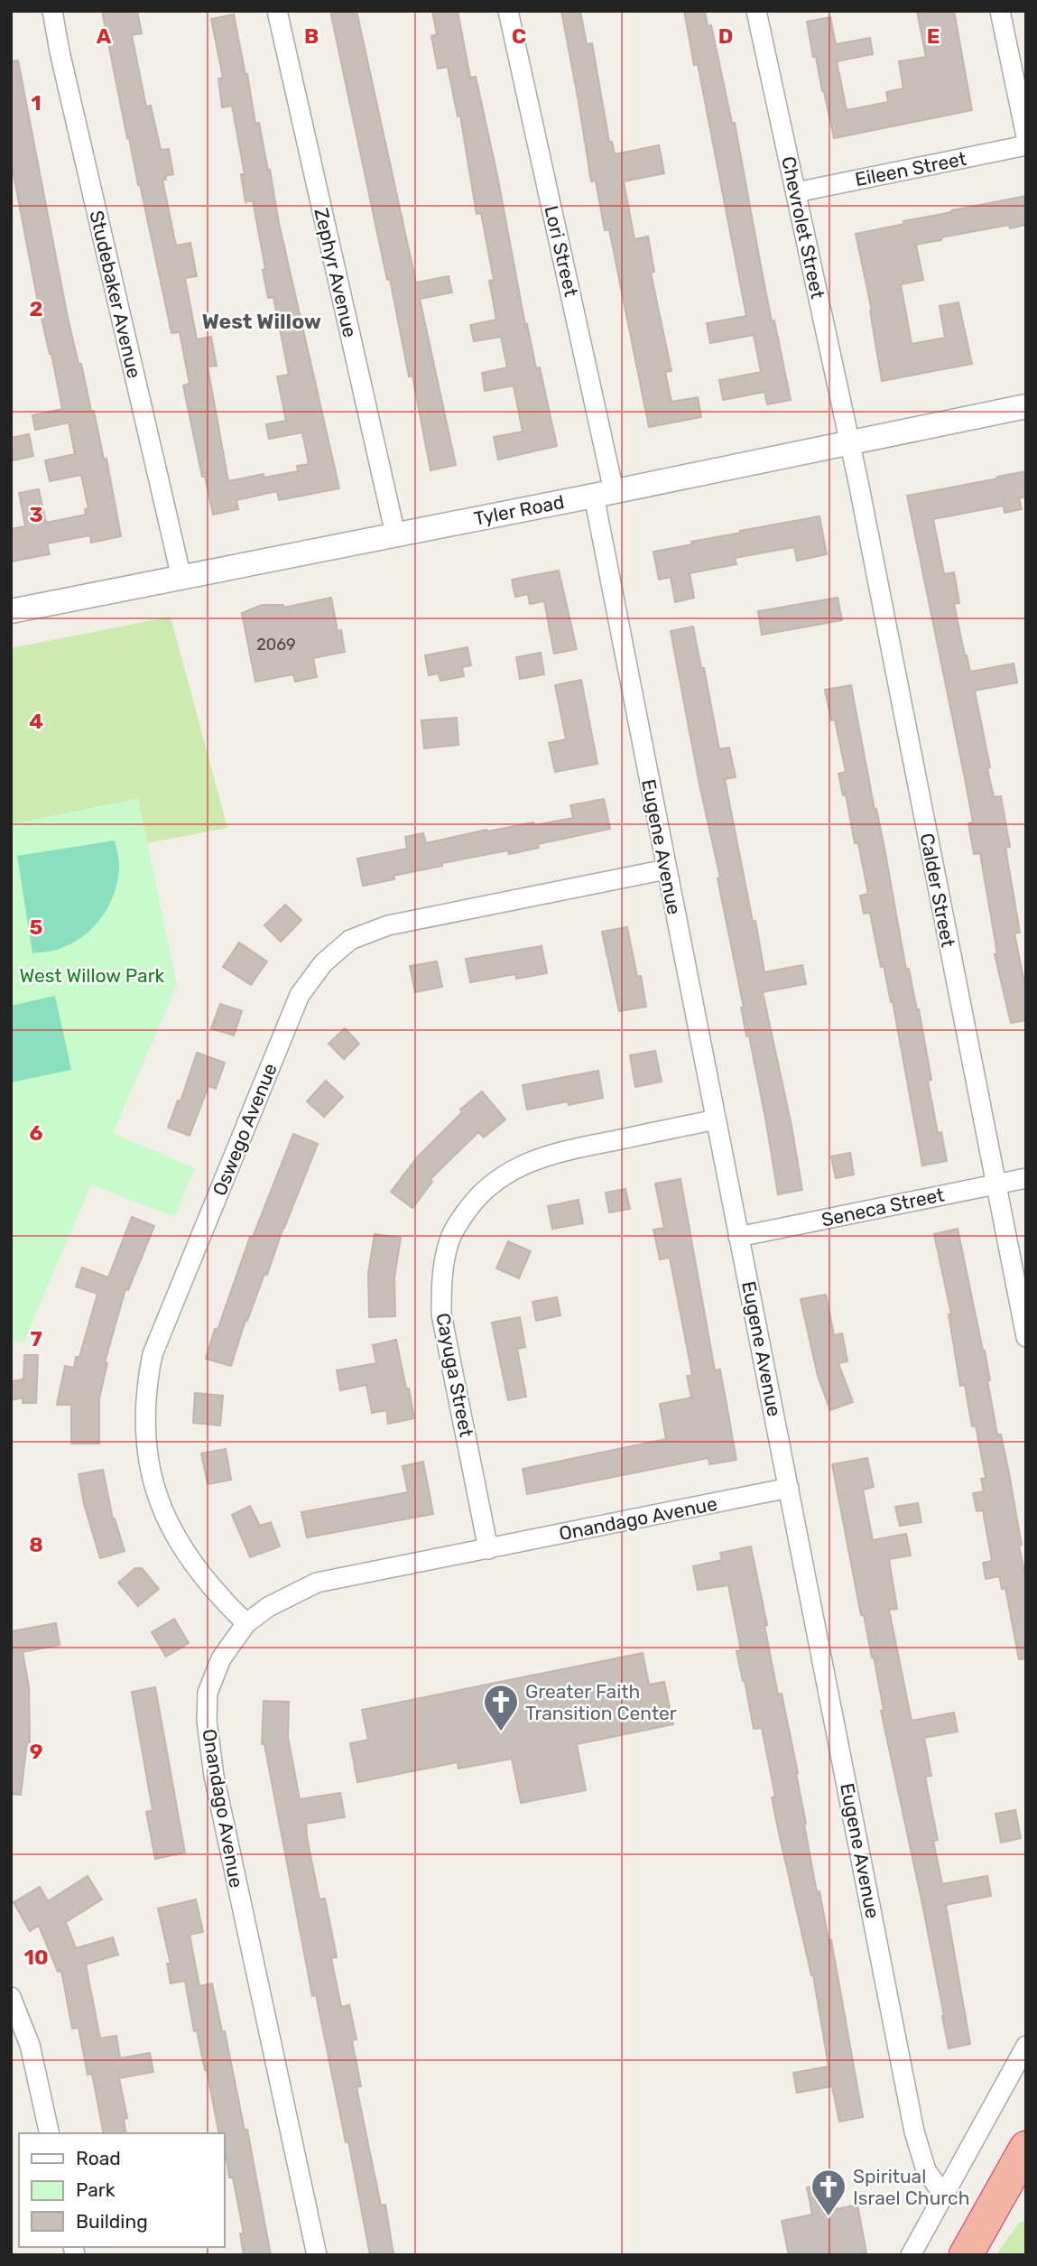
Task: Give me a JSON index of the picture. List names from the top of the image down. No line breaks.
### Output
{"streets":{"street":["Eileen Street","Chevrolet Street","Lori Street","Zephyr Avenue","Studebaker Avenue","Tyler Road","Eugene Avenue","Calder Street","Oswego Avenue","Seneca Street","Cayuga Street","Onandago Avenue"]},"crossings":[["Eileen Street","Chevrolet Street"],["Chevrolet Street","Tyler Road"],["Chevrolet Street","Calder Street"],["Lori Street","Tyler Road"],["Lori Street","Eugene Avenue"],["Zephyr Avenue","Tyler Road"],["Studebaker Avenue","Tyler Road"],["Tyler Road","Eugene Avenue"],["Tyler Road","Calder Street"],["Eugene Avenue","Oswego Avenue"],["Eugene Avenue","Seneca Street"],["Eugene Avenue","Cayuga Street"],["Eugene Avenue","Onandago Avenue"],["Calder Street","Seneca Street"],["Oswego Avenue","Onandago Avenue"],["Cayuga Street","Onandago Avenue"]],"districts":["West Willow"],"parks":["West Willow Park"],"places":{"church":["Greater Faith Transition Center","Spiritual Israel Church"]},"house_numbers":["2069"],"legend":["Road","Park","Building"],"grid":{"columns":["A","B","C","D","E"],"rows":["1","2","3","4","5","6","7","8","9","10"]}}
